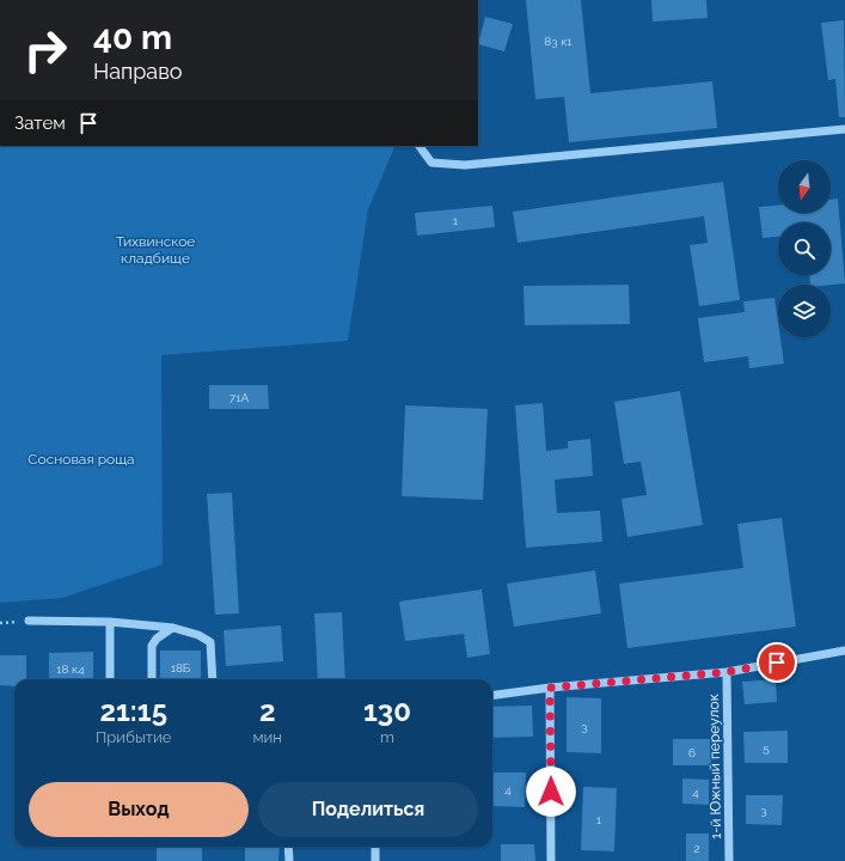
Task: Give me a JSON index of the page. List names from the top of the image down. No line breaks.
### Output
{"streets":{"street":["1-й Южный переулок"]},"parks":["Тихвинское кладбище","Сосновая роща"],"house_numbers":["83 к1","1","71А","18Б","18 к4","3","5","6","4","4","3","1","2"],"north":"bottom","page":{"turn":["40 m","Направо"],"then":"Затем","eta":["21:15","Прибытие","2","мин","130","m"],"buttons":["Выход","Поделиться"]}}
